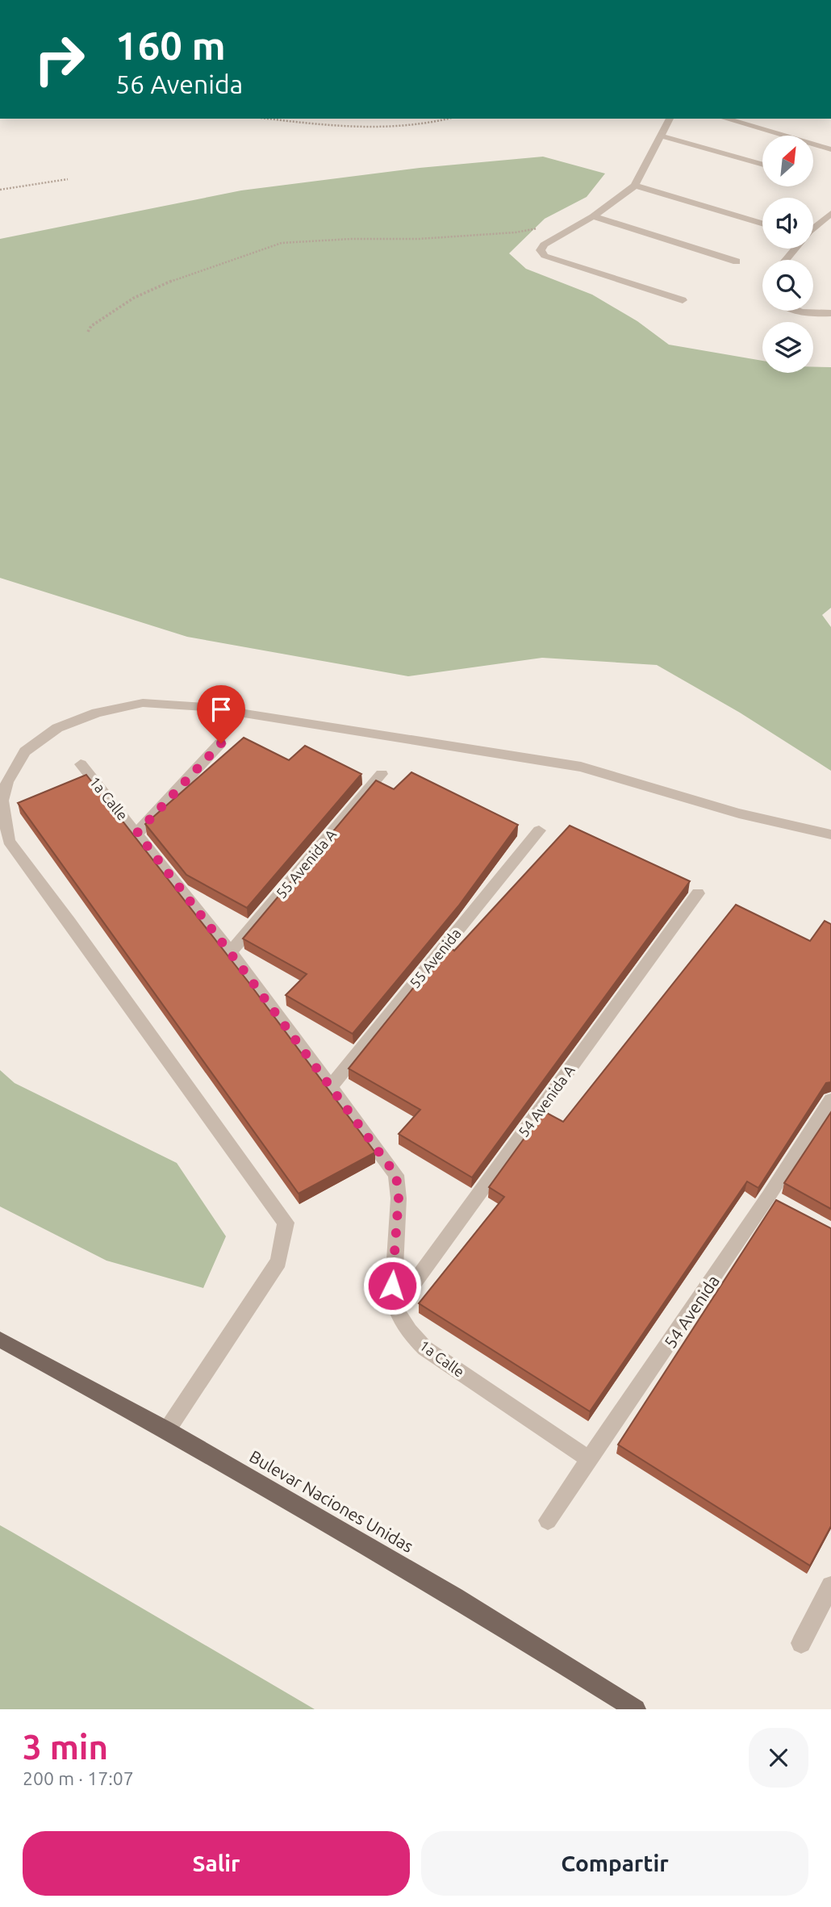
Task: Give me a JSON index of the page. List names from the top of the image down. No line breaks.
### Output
{"streets":{"main road":["Bulevar Naciones Unidas"],"street":["1a Calle","55 Avenida A","55 Avenida","54 Avenida A","54 Avenida"]},"crossings":[["1a Calle","55 Avenida A"],["1a Calle","55 Avenida"],["1a Calle","54 Avenida A"],["1a Calle","54 Avenida"]],"north":"top right","page":{"turn":["160 m","56 Avenida"],"heading":["3 min","200 m · 17:07"],"buttons":["Salir","Compartir"]}}
